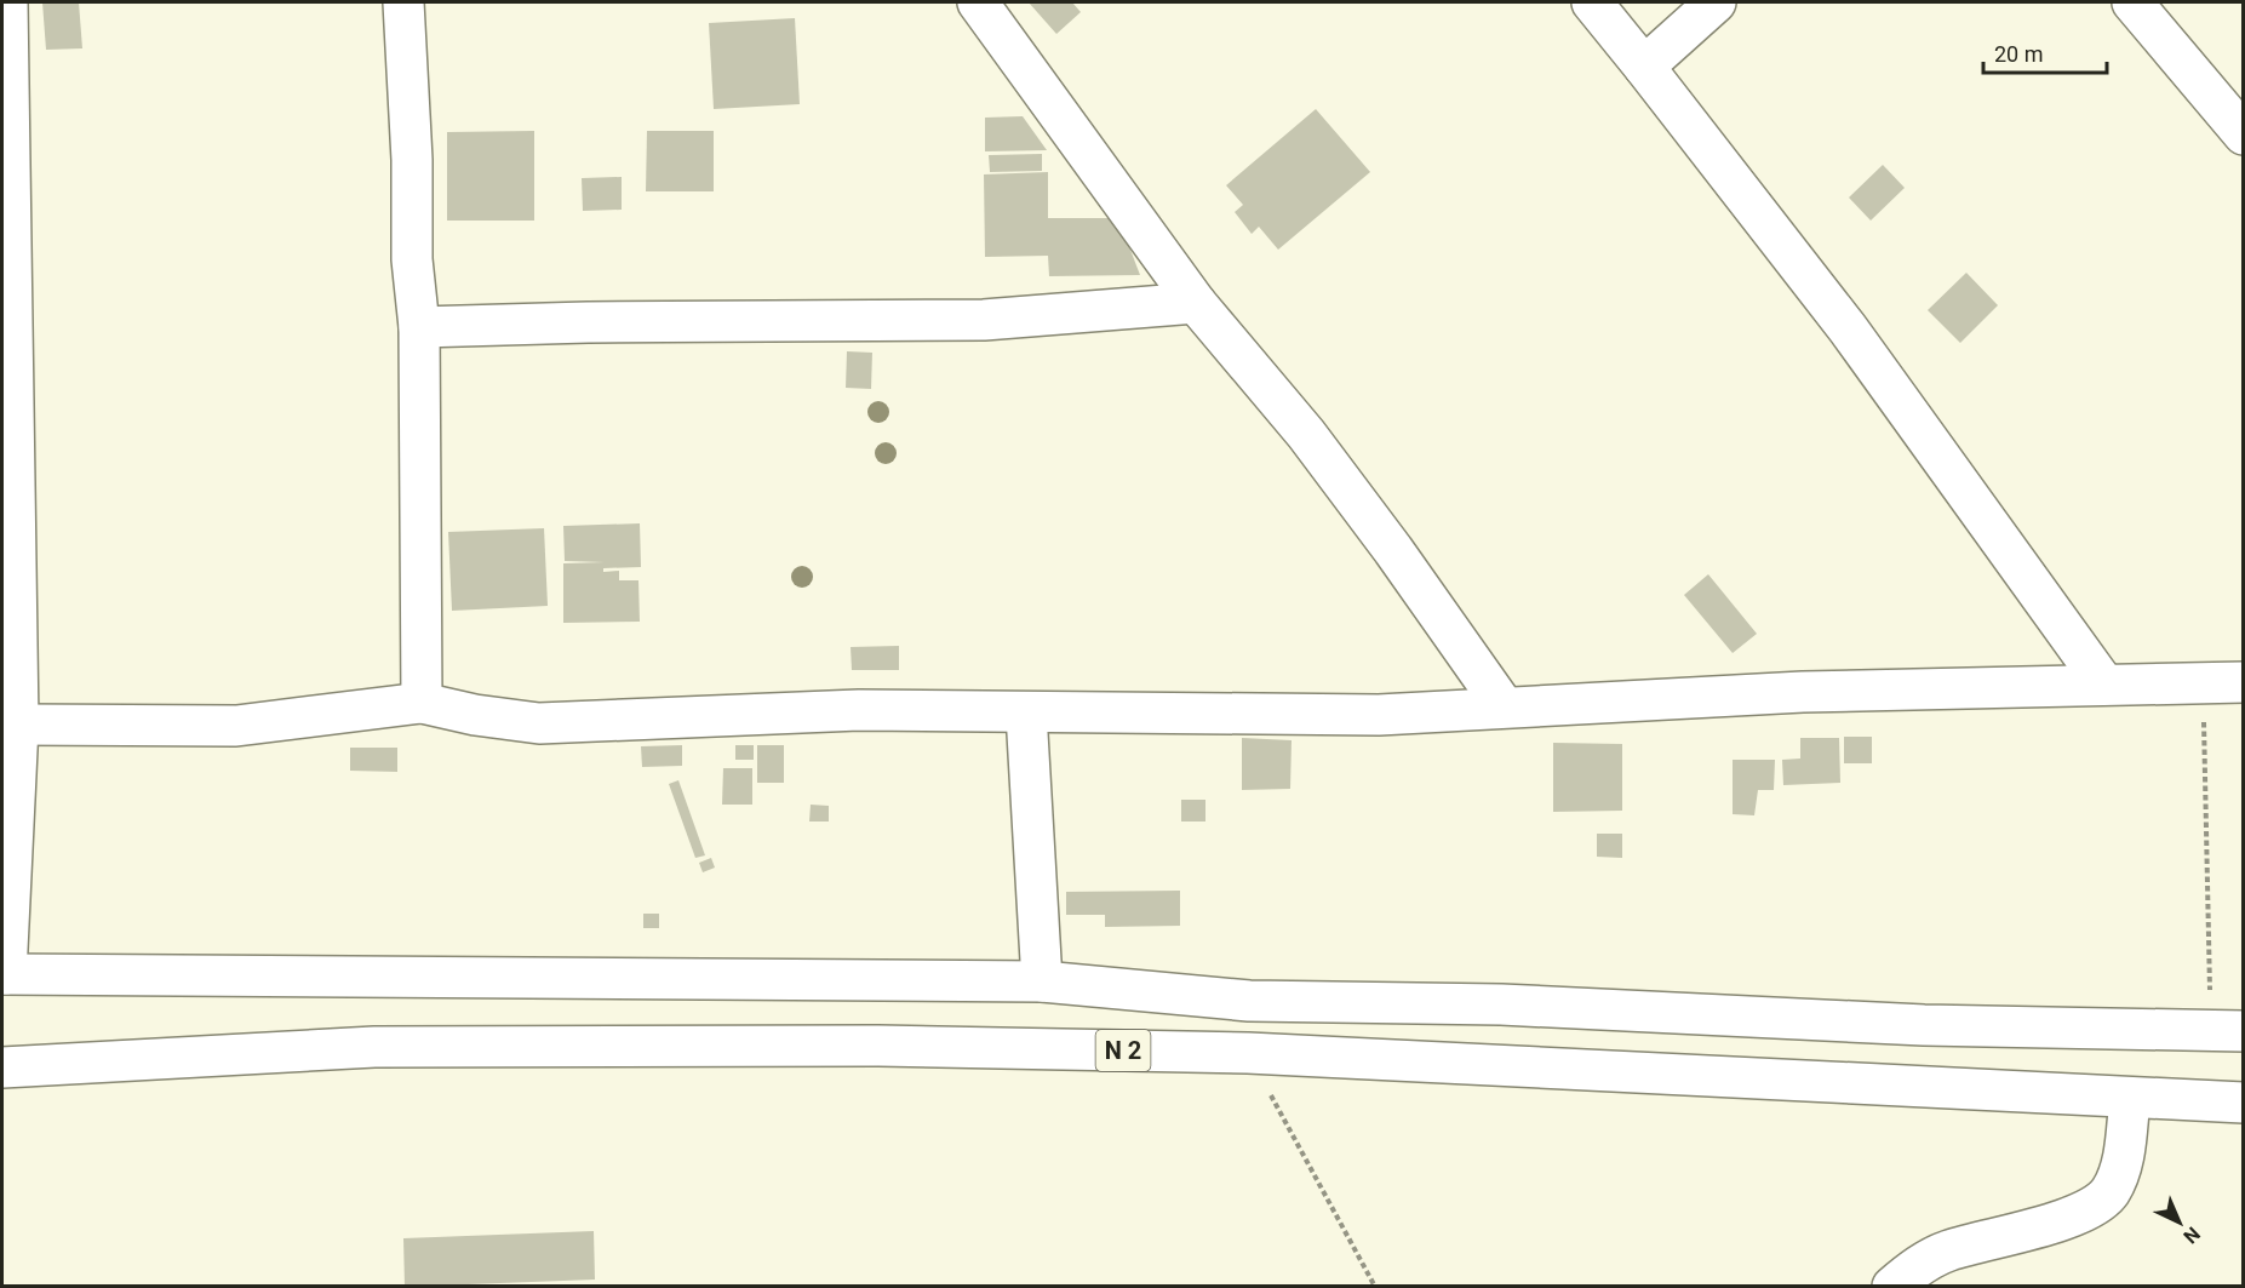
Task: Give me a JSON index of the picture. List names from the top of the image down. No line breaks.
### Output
{"streets":{"street":["N 2"]},"scale_bar":"20 m","north":"bottom right"}
